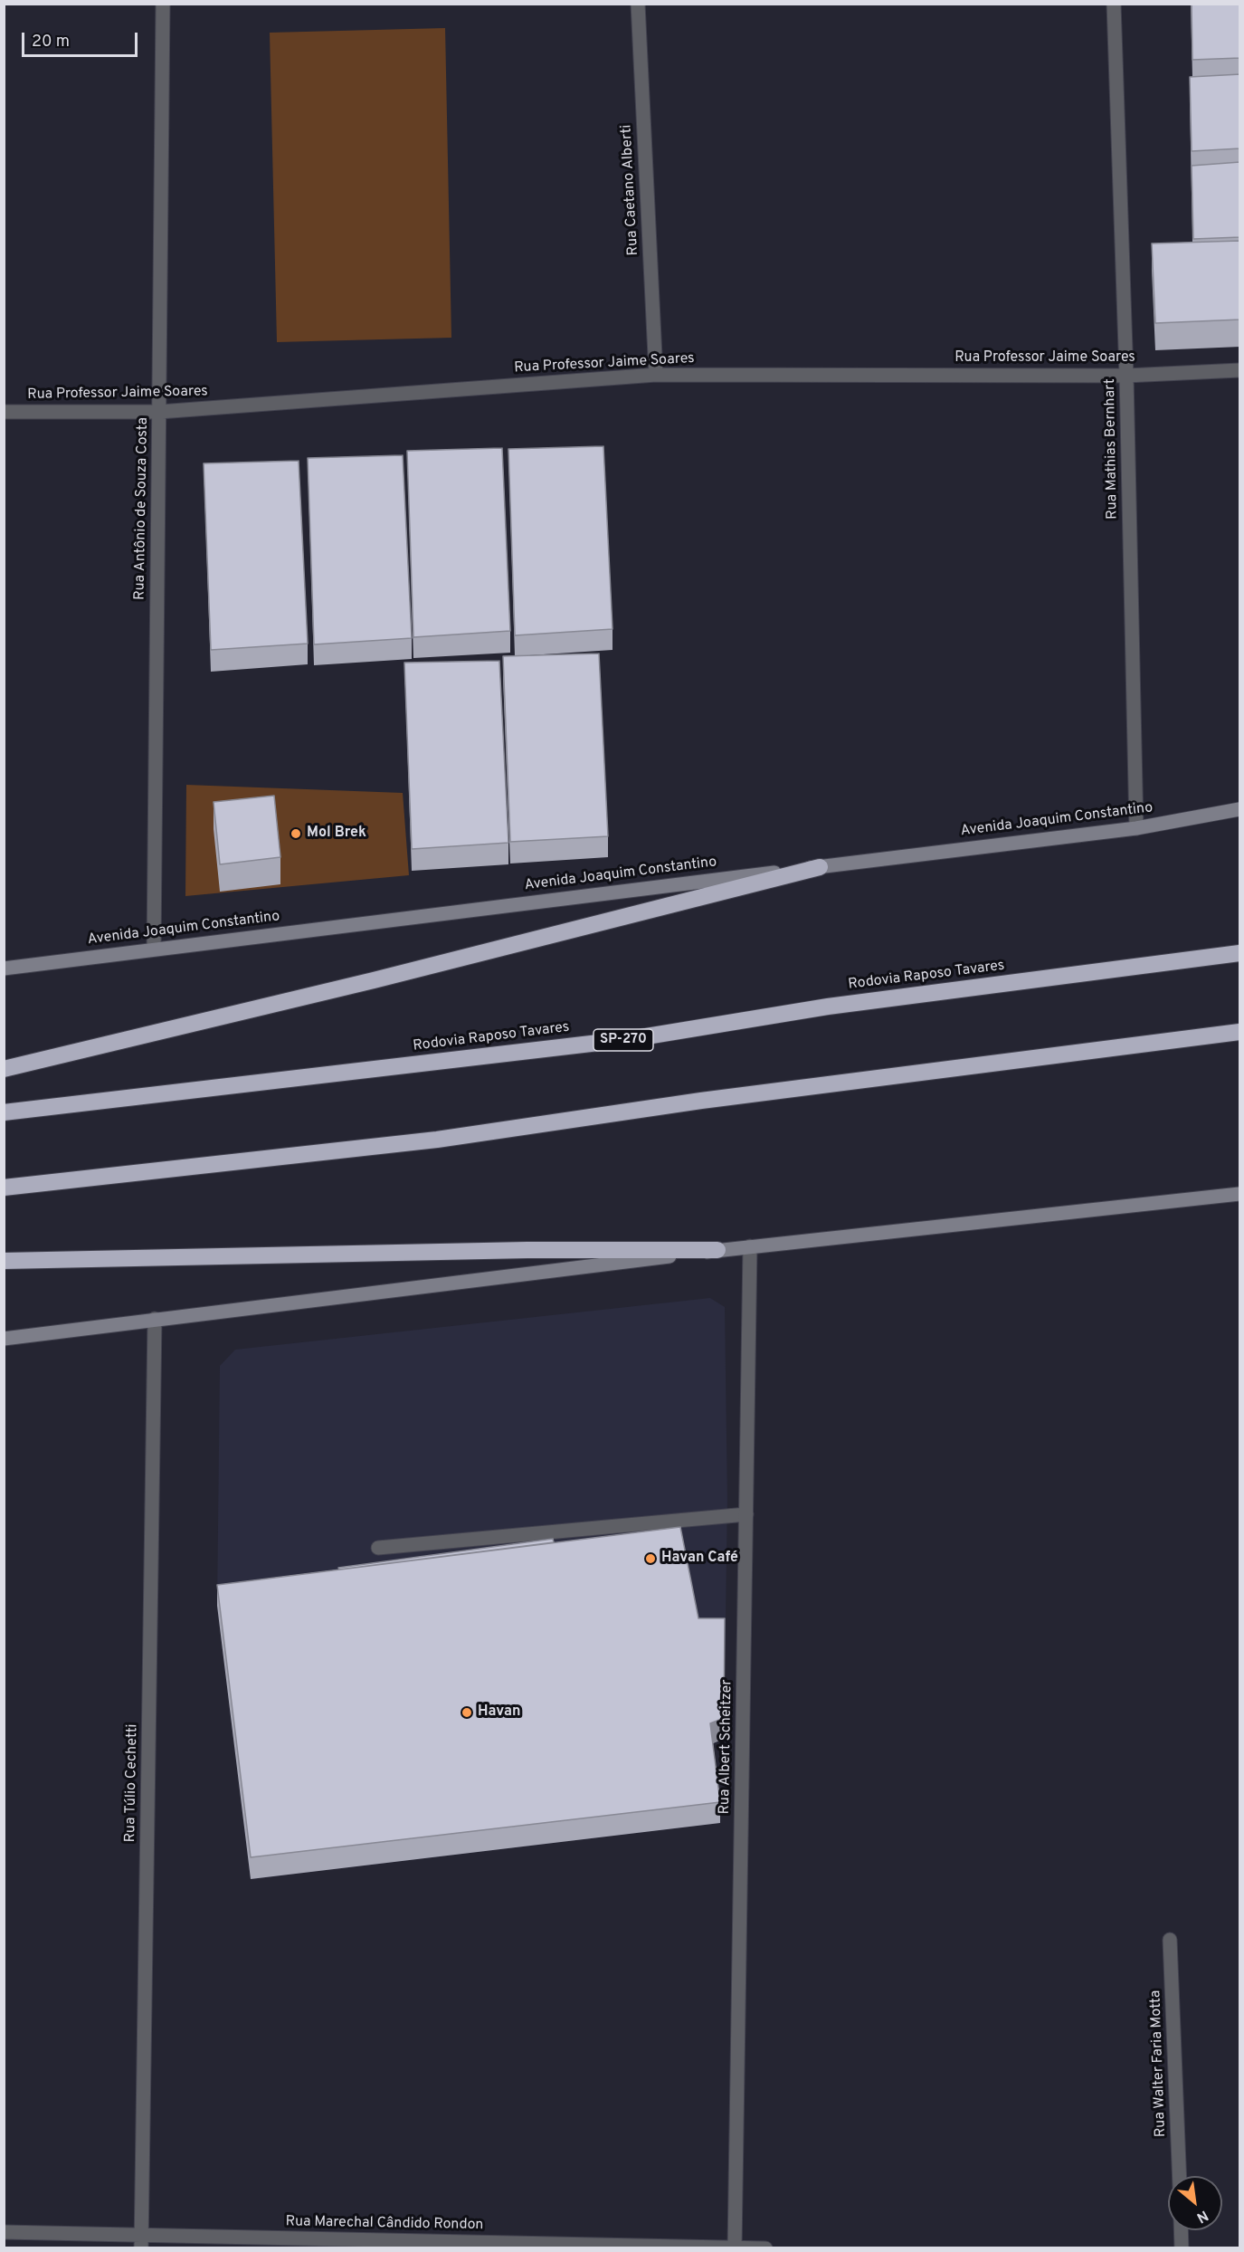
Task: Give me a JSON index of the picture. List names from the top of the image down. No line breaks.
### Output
{"streets":{"highway":["Rodovia Raposo Tavares","SP-270"],"main road":["Avenida Joaquim Constantino"],"street":["Rua Caetano Alberti","Rua Professor Jaime Soares","Rua Mathias Bernhart","Rua Antônio de Souza Costa","Rua Albert Scheitzer","Rua Túlio Cechetti","Rua Walter Faria Motta","Rua Marechal Cândido Rondon"]},"crossings":[["Rua Caetano Alberti","Rua Professor Jaime Soares"],["Rua Professor Jaime Soares","Rua Mathias Bernhart"],["Rua Professor Jaime Soares","Rua Antônio de Souza Costa"],["Rua Mathias Bernhart","Avenida Joaquim Constantino"],["Rua Antônio de Souza Costa","Avenida Joaquim Constantino"],["Rua Albert Scheitzer","Rua Marechal Cândido Rondon"],["Rua Túlio Cechetti","Rua Marechal Cândido Rondon"]],"places":["Mol Brek","Havan Café","Havan"],"scale_bar":"20 m","north":"bottom right"}
